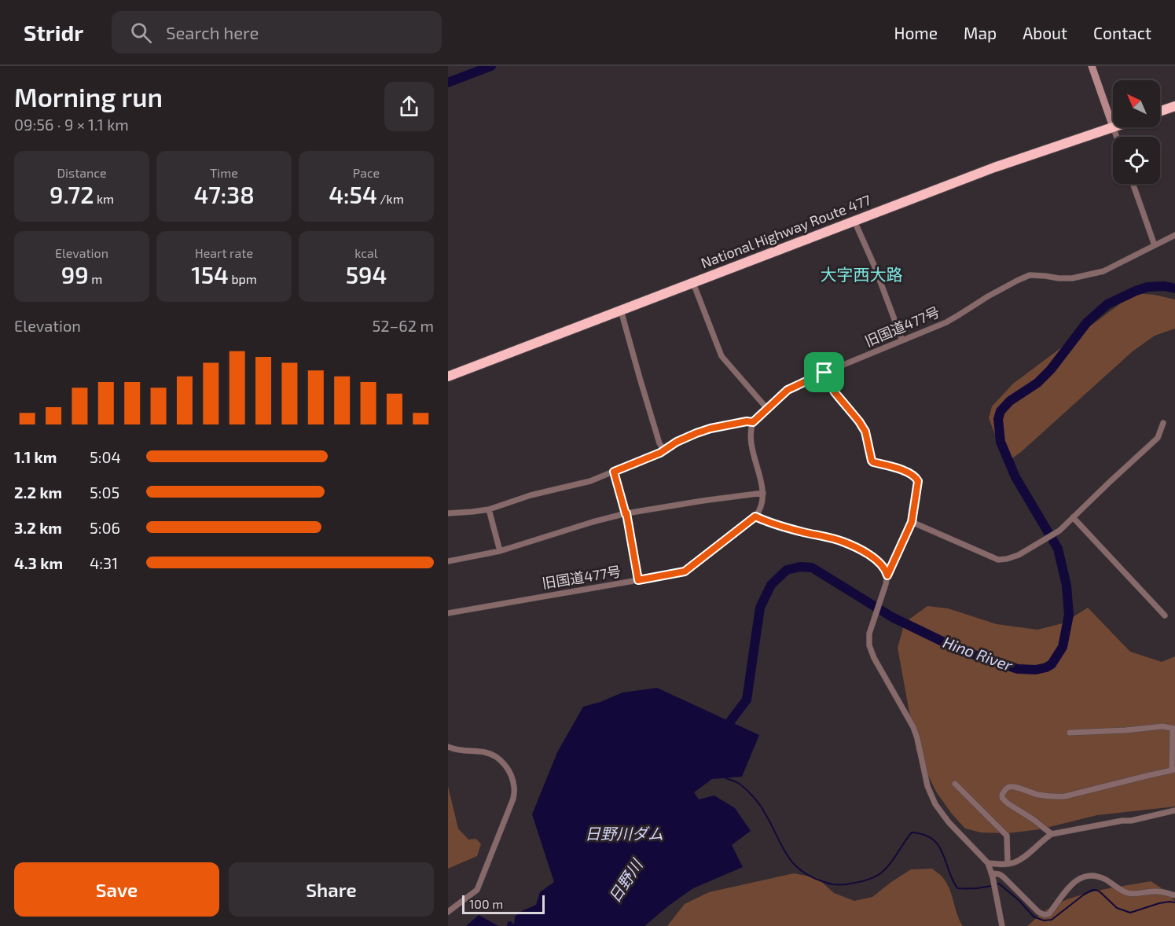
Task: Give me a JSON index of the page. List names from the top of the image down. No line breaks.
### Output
{"streets":{"highway":["National Highway Route 477"],"street":["旧国道477号"]},"districts":["大字西大路"],"water":["Hino River","日野川ダム","日野川"],"scale_bar":"100 m","north":"top left","page":{"header":"Stridr","search":"Search here","nav":["Home","Map","About","Contact"],"heading":["Morning run","09:56 · 9 × 1.1 km"],"stats":[["Distance","9.72 km"],["Time","47:38"],["Pace","4:54 /km"],["Elevation","99 m"],["Heart rate","154 bpm"],["kcal","594"]],"chart":["Elevation","52–62 m"],"list":[{"name":"1.1 km","note":"5:04"},{"name":"2.2 km","note":"5:05"},{"name":"3.2 km","note":"5:06"},{"name":"4.3 km","note":"4:31"}],"buttons":["Save","Share"],"scale":"100 m"}}
